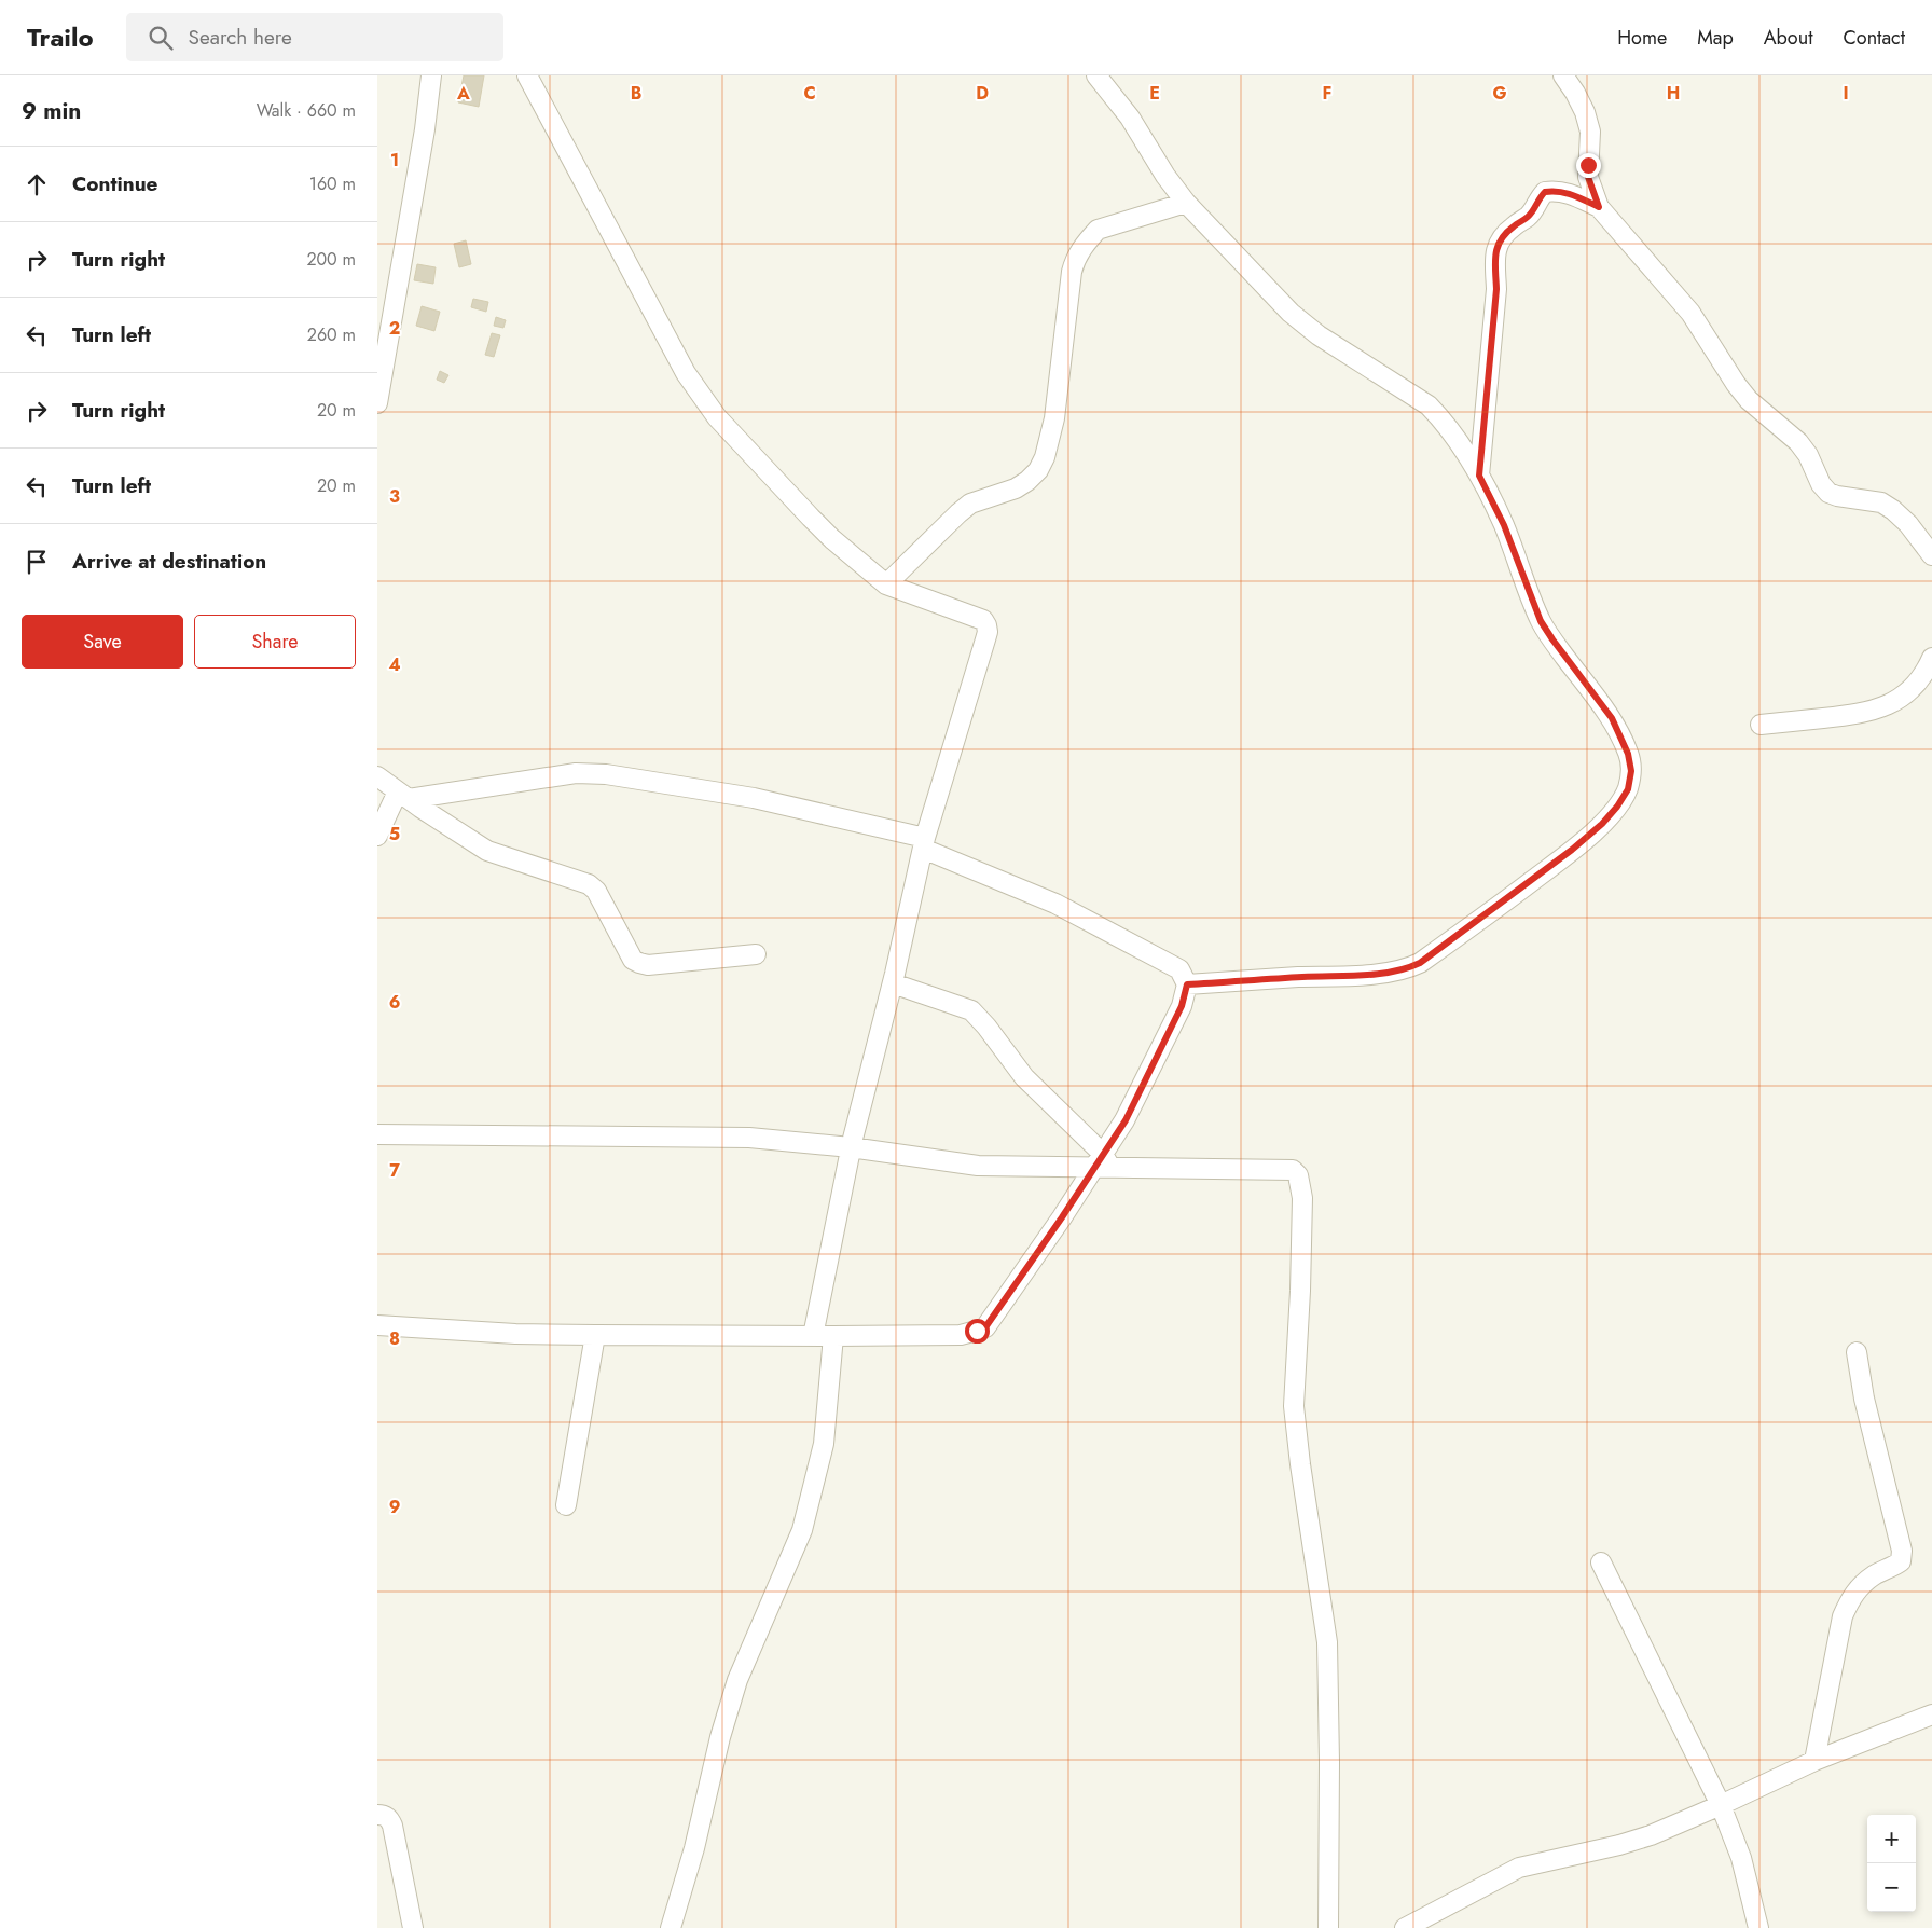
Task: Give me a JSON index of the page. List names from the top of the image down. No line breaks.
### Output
{"page":{"header":"Trailo","search":"Search here","nav":["Home","Map","About","Contact"],"heading":["9 min","Walk · 660 m"],"list":[["Continue","160 m"],["Turn right","200 m"],["Turn left","260 m"],["Turn right","20 m"],["Turn left","20 m"],"Arrive at destination"],"buttons":["Save","Share"],"map_buttons":["+","−"]},"grid":{"columns":["A","B","C","D","E","F","G","H","I"],"rows":["1","2","3","4","5","6","7","8","9"]}}
